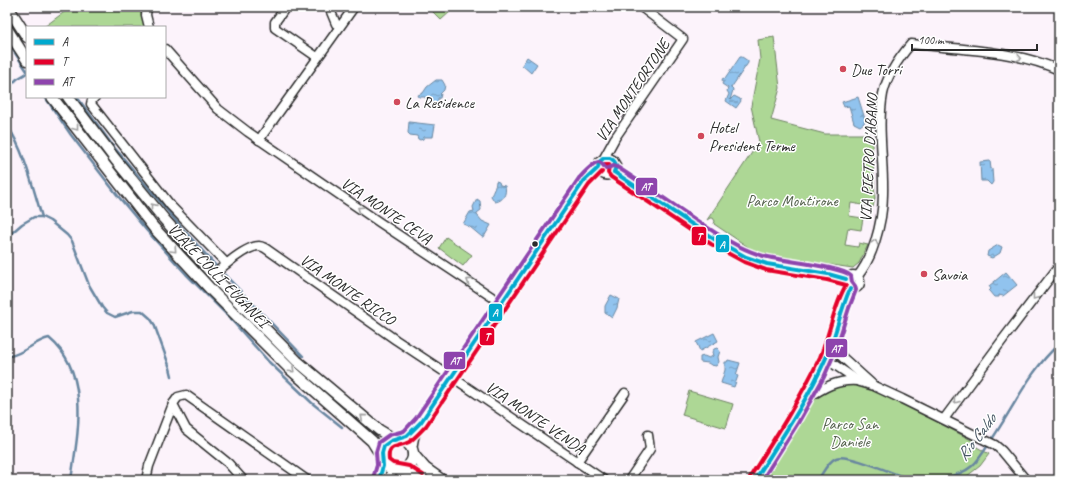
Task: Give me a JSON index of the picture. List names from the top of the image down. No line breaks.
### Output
{"streets":{"main road":["VIALE COLLI EUGANEI"],"street":["VIA MONTEORTONE","VIA PIETRO D'ABANO","VIA MONTE CEVA","VIA MONTE RICCO","VIA MONTE VENDA"]},"crossings":[["VIA MONTEORTONE","VIA MONTE CEVA"],["VIA MONTEORTONE","VIA MONTE RICCO"],["VIA MONTEORTONE","VIA MONTE VENDA"],["VIALE COLLI EUGANEI","VIA MONTE RICCO"],["VIA MONTE RICCO","VIA MONTE VENDA"]],"one_way":["VIA MONTE CEVA"],"water":["Rio Caldo"],"parks":["Parco Montirone","Parco San Daniele"],"places":["Due Torri","La Residence","Hotel President Terme","Savoia"],"lines":["transit line A","transit line AT","transit line T"],"legend":["A","T","AT"],"scale_bar":"100 m"}
